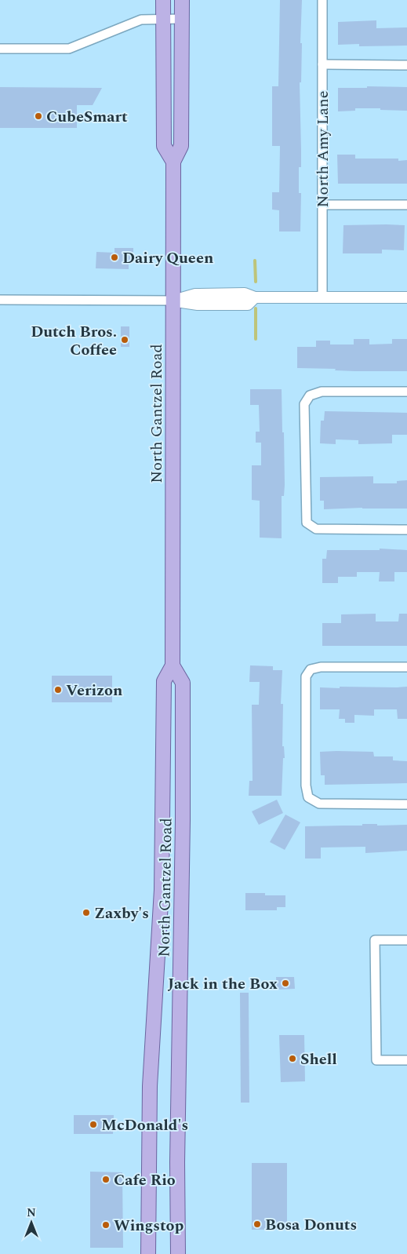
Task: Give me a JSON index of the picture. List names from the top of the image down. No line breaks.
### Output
{"streets":{"main road":["North Gantzel Road"],"street":["North Amy Lane"]},"places":["CubeSmart","Dairy Queen","Dutch Bros. Coffee","Verizon","Zaxby's","Jack in the Box","Shell","McDonald's","Cafe Rio","Bosa Donuts","Wingstop"],"north":"top"}
